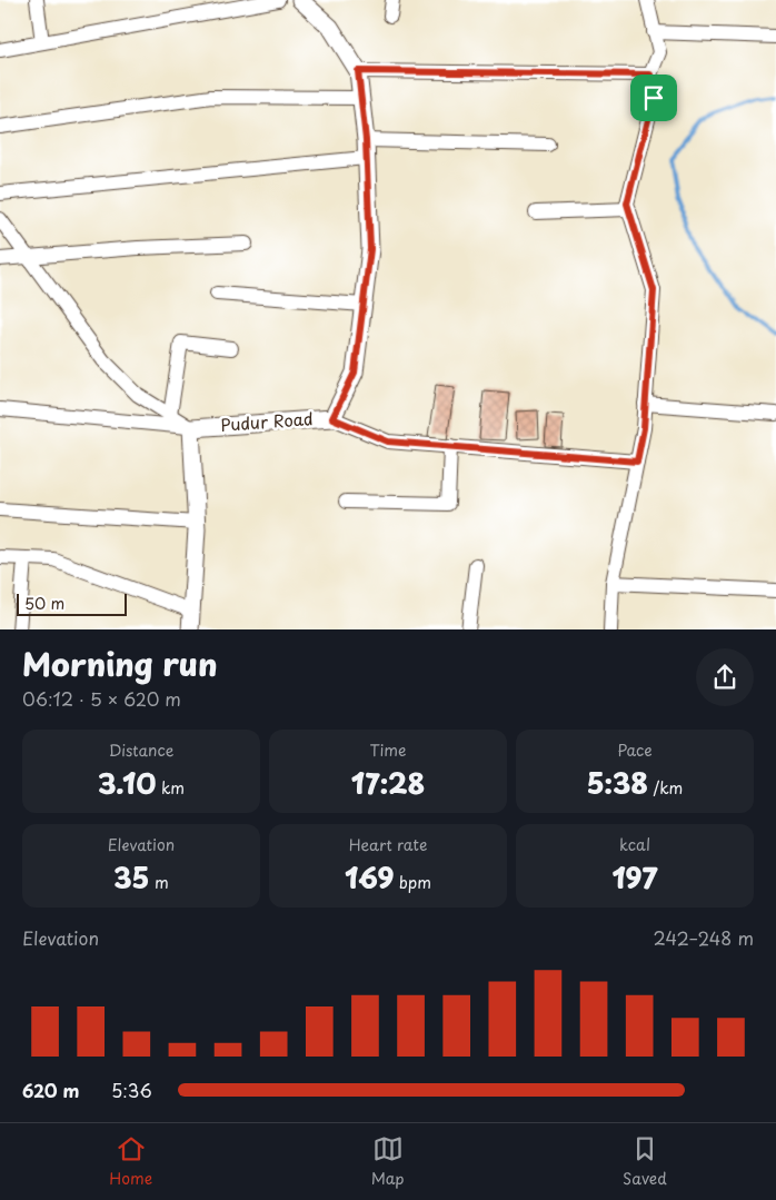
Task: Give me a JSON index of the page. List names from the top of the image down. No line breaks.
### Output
{"streets":{"street":["Pudur Road"]},"scale_bar":"50 m","page":{"scale":"50 m","heading":["Morning run","06:12 · 5 × 620 m"],"stats":[["Distance","3.10 km"],["Time","17:28"],["Pace","5:38 /km"],["Elevation","35 m"],["Heart rate","169 bpm"],["kcal","197"]],"chart":["Elevation","242–248 m"],"list":[{"name":"620 m","note":"5:36"}],"tabs":["Home","Map","Saved"]}}
